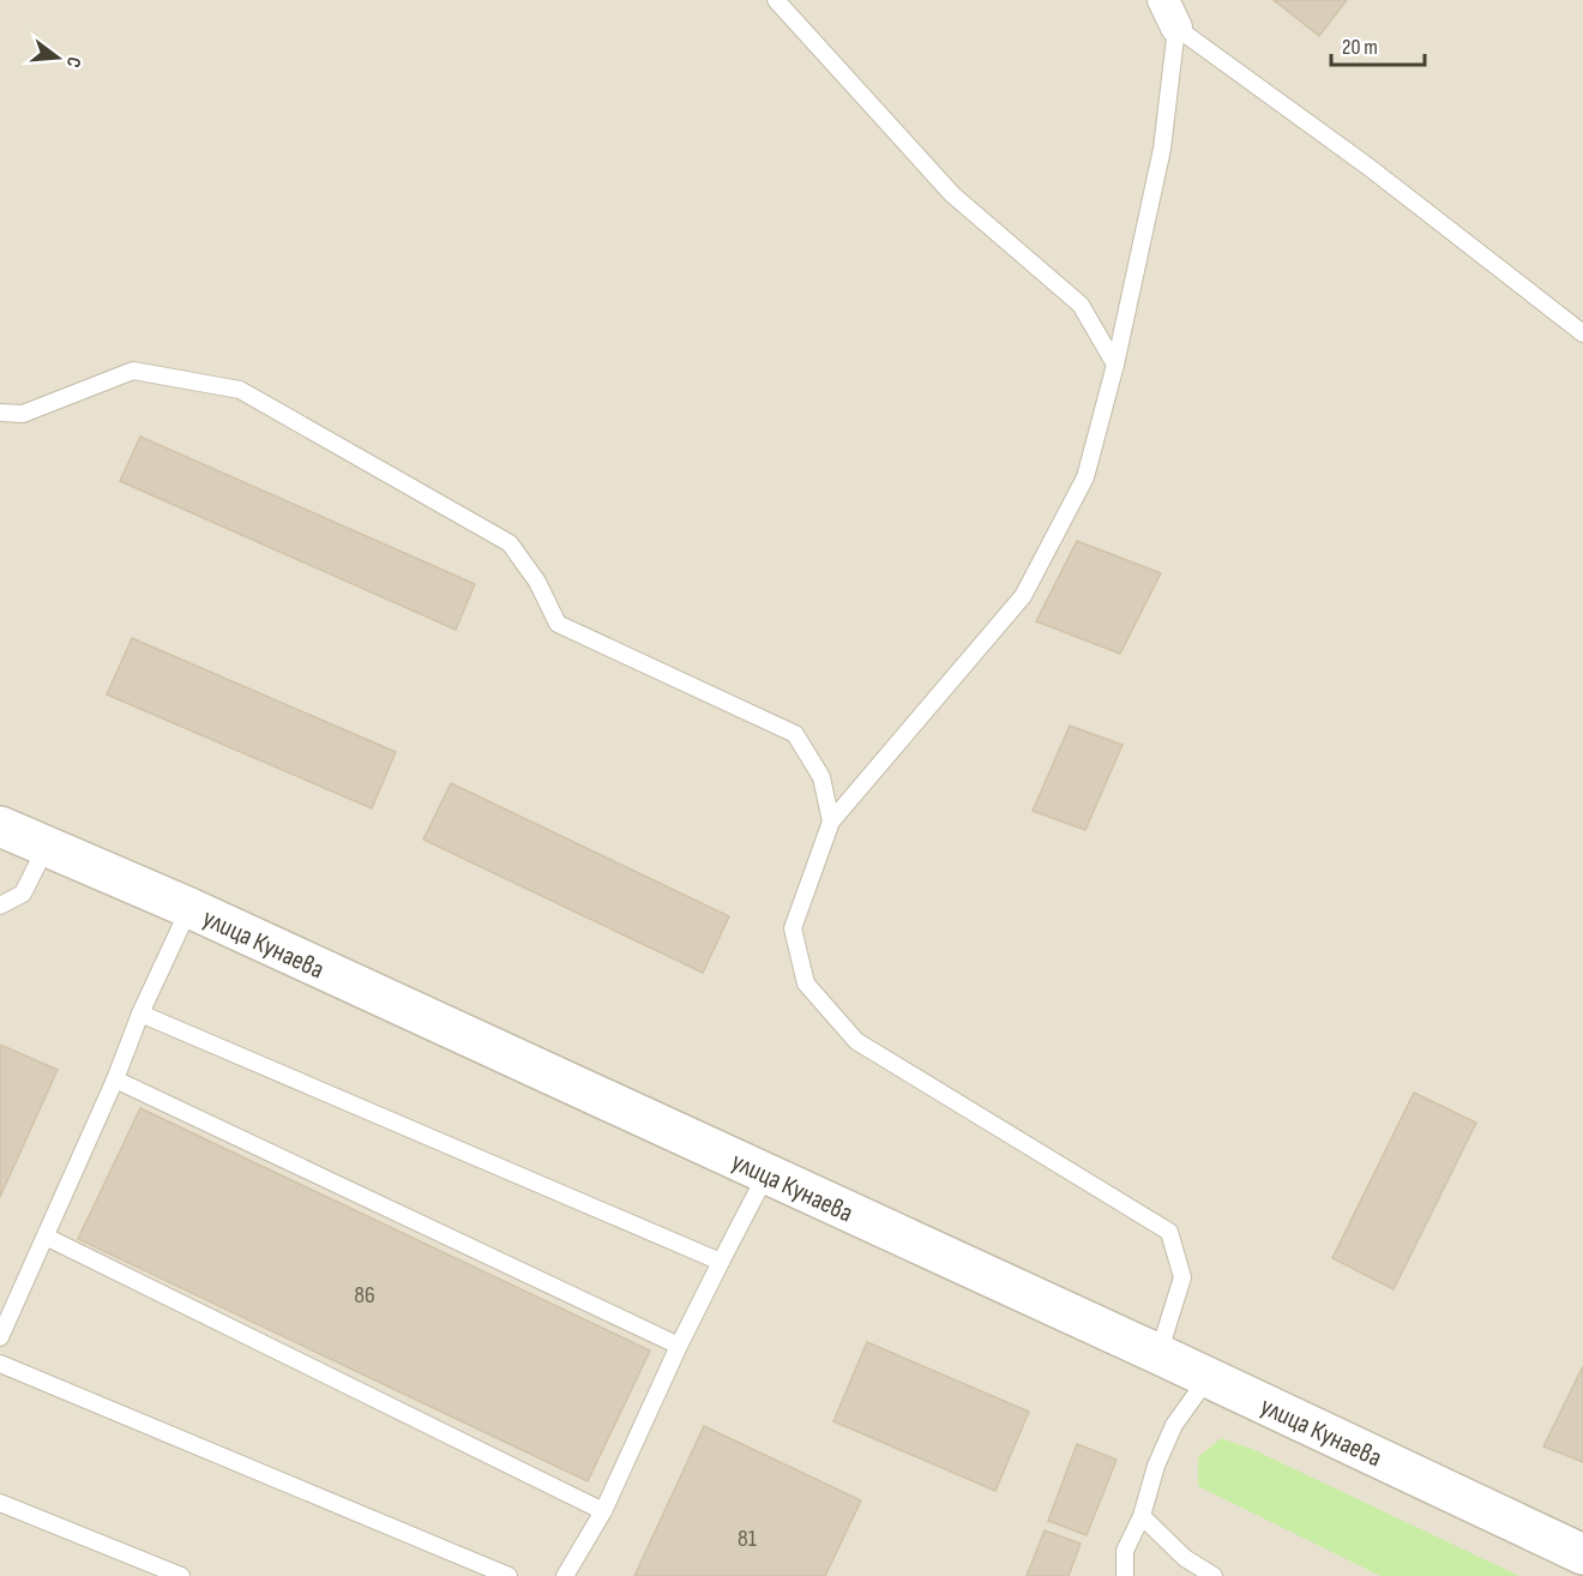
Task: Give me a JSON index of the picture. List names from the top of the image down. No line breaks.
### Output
{"streets":{"street":["улица Кунаева"]},"house_numbers":["86","81"],"scale_bar":"20 m","north":"right"}
